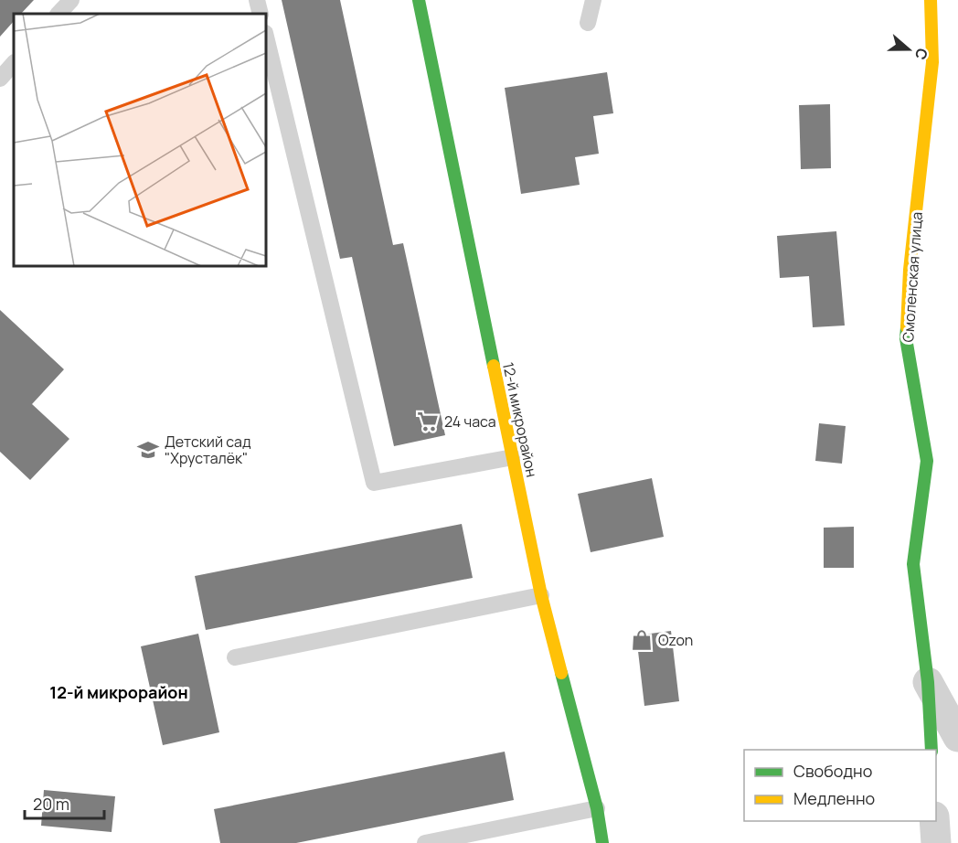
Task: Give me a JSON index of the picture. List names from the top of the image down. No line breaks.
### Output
{"streets":{"street":["Смоленская улица","12-й микрорайон"]},"districts":["12-й микрорайон"],"places":{"supermarket":["24 часа"],"school or university":["Детский сад \"Хрусталёк\""],"shop":["Ozon"]},"legend":["Свободно","Медленно"],"scale_bar":"20 m","north":"right"}
